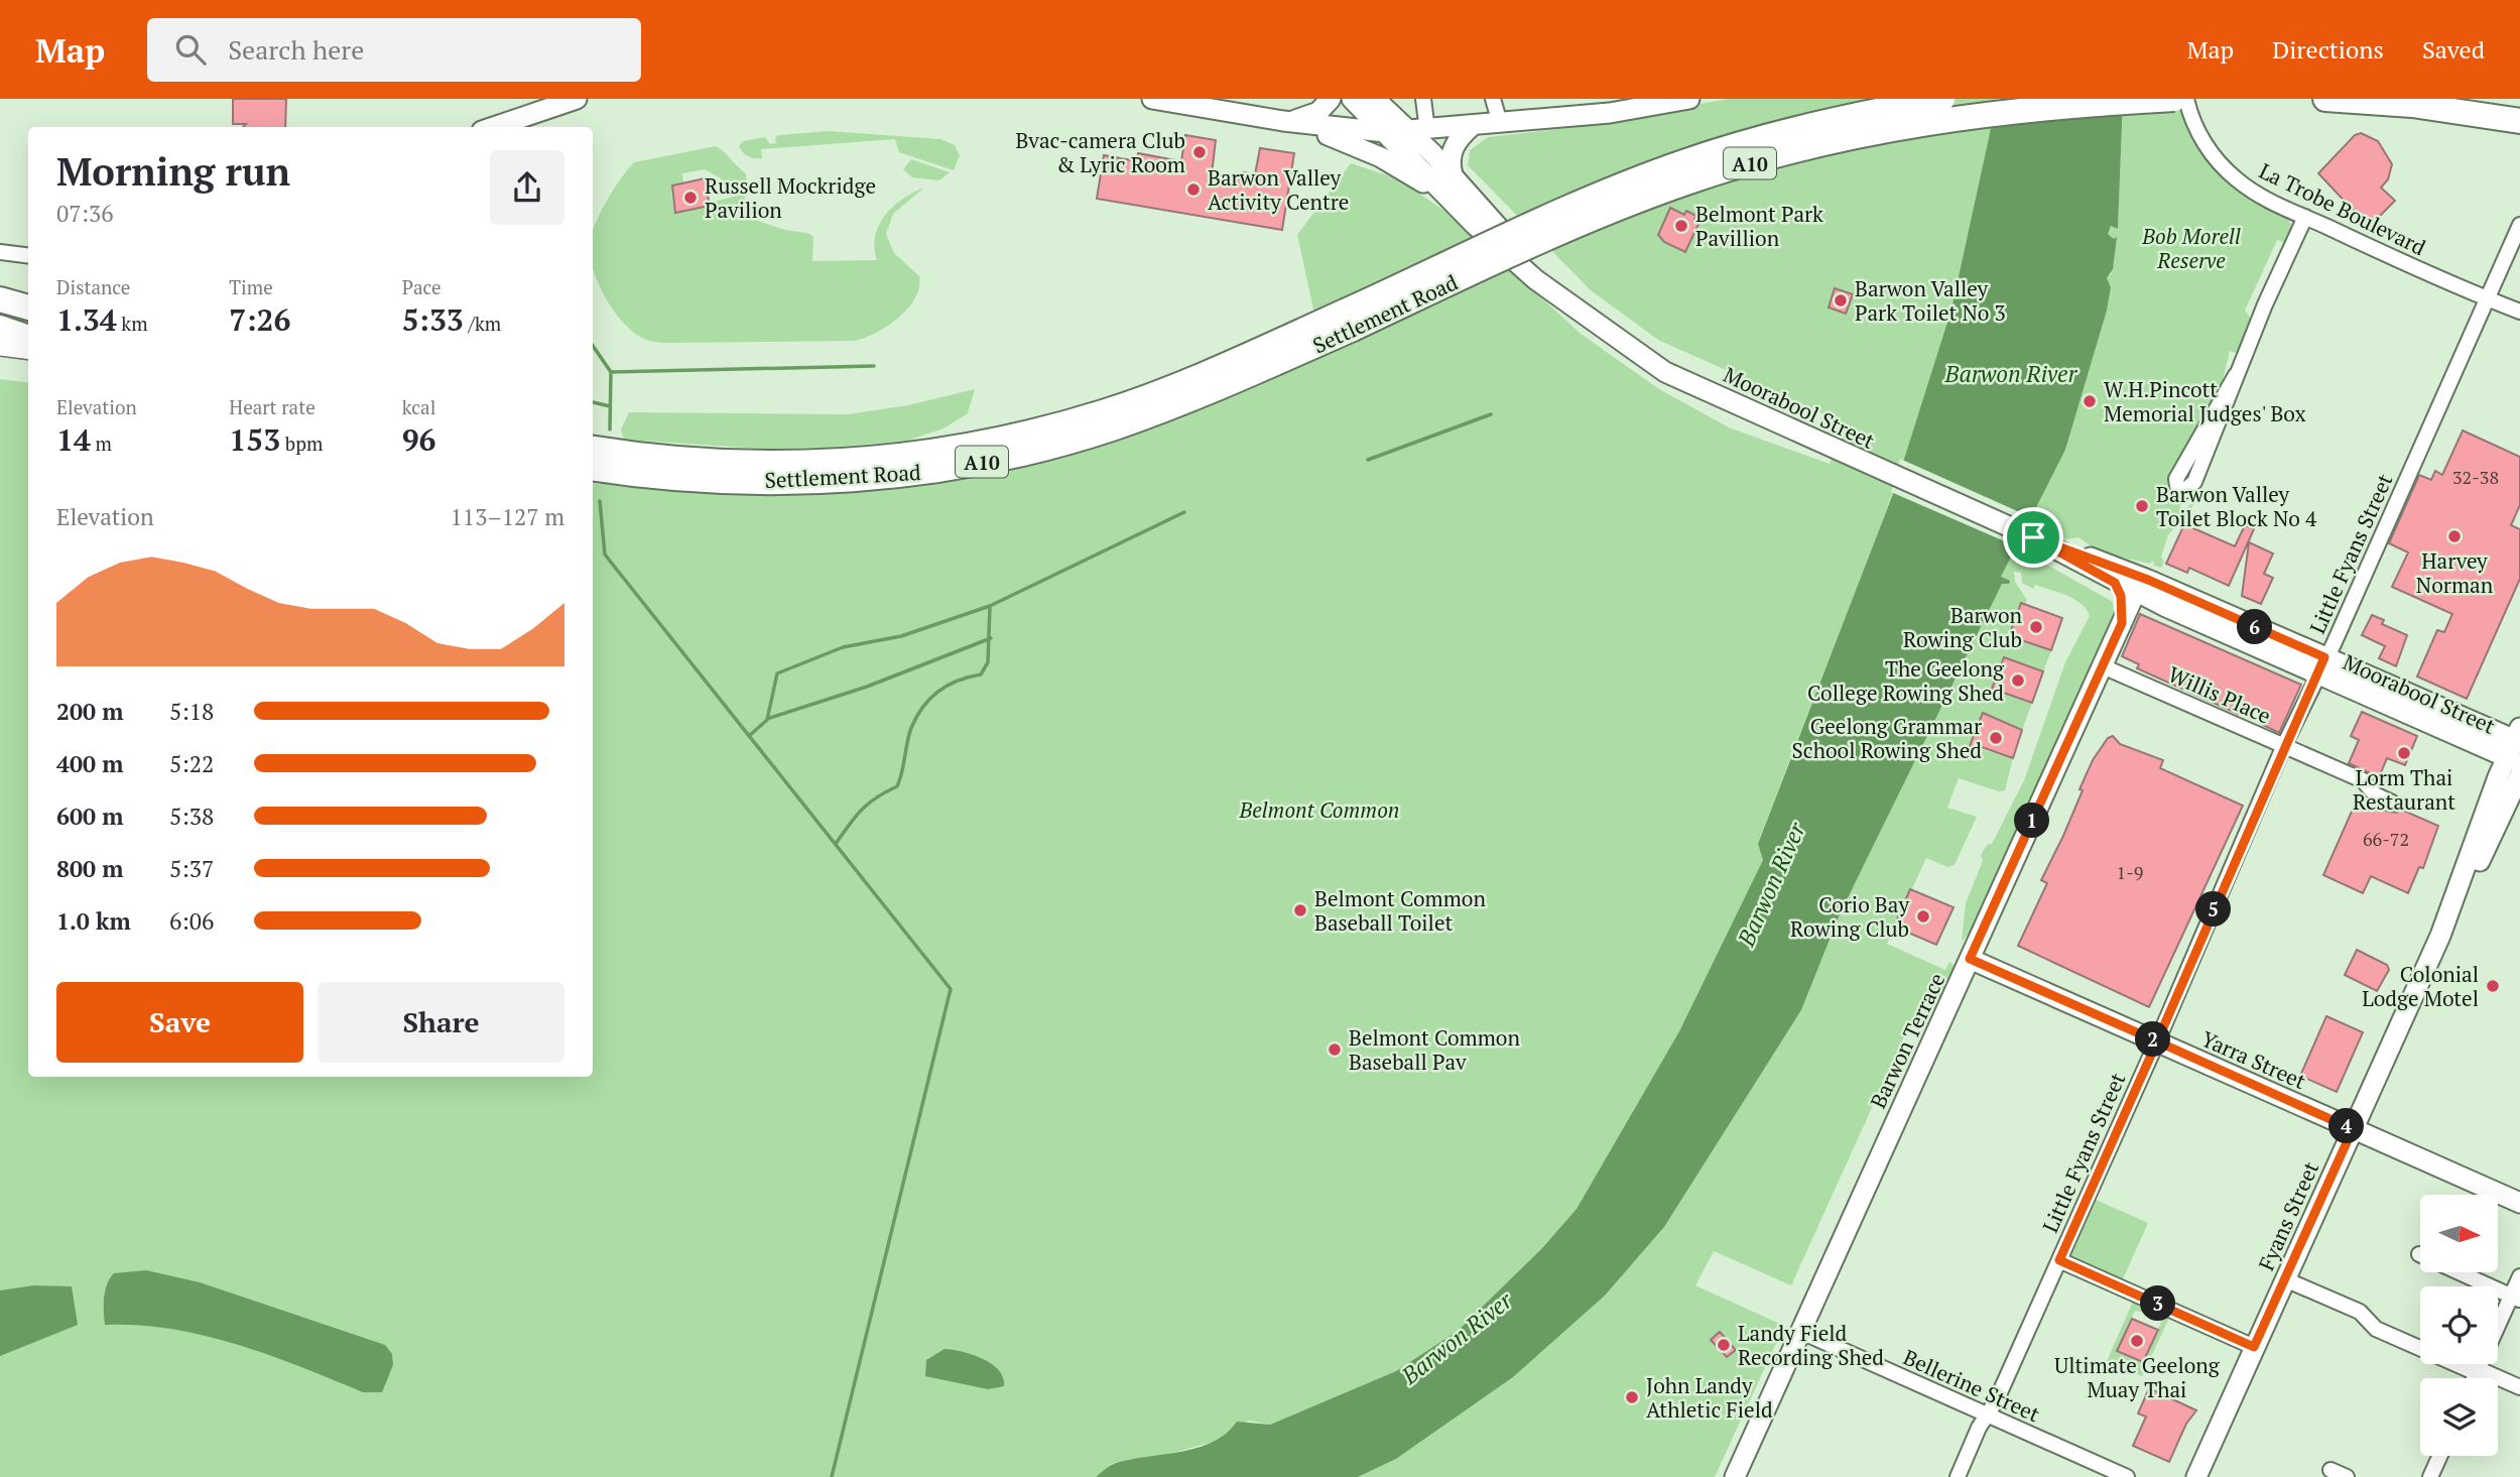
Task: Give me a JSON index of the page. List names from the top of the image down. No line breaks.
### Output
{"streets":{"highway":["A10","Settlement Road"],"street":["La Trobe Boulevard","Moorabool Street","Little Fyans Street","Willis Place","Barwon Terrace","Yarra Street","Fyans Street","Bellerine Street"]},"crossings":[["La Trobe Boulevard","Little Fyans Street"],["Moorabool Street","Little Fyans Street"],["Moorabool Street","Barwon Terrace"],["Moorabool Street","Fyans Street"],["Little Fyans Street","Willis Place"],["Little Fyans Street","Yarra Street"],["Little Fyans Street","Bellerine Street"],["Willis Place","Barwon Terrace"],["Barwon Terrace","Yarra Street"],["Barwon Terrace","Bellerine Street"],["Yarra Street","Fyans Street"]],"water":["Barwon River"],"parks":["Bob Morell Reserve","Belmont Common"],"places":["Bvac-camera Club & Lyric Room","Barwon Valley Activity Centre","Russell Mockridge Pavilion","Belmont Park Pavillion","Barwon Valley Park Toilet No 3","W.H.Pincott Memorial Judges' Box","Barwon Valley Toilet Block No 4","Harvey Norman","Barwon Rowing Club","The Geelong College Rowing Shed","Geelong Grammar School Rowing Shed","Lorm Thai Restaurant","Belmont Common Baseball Toilet","Corio Bay Rowing Club","Colonial Lodge Motel","Belmont Common Baseball Pav","Ultimate Geelong Muay Thai","Landy Field Recording Shed","John Landy Athletic Field"],"house_numbers":["32-38","66-72","1-9"],"north":"right","page":{"header":"Map","search":"Search here","nav":["Map","Directions","Saved"],"heading":["Morning run","07:36"],"stats":[["Distance","1.34 km"],["Time","7:26"],["Pace","5:33 /km"],["Elevation","14 m"],["Heart rate","153 bpm"],["kcal","96"]],"chart":["Elevation","113–127 m"],"pins":["6","1","5","2","4","3"],"list":[{"name":"200 m","note":"5:18"},{"name":"400 m","note":"5:22"},{"name":"600 m","note":"5:38"},{"name":"800 m","note":"5:37"},{"name":"1.0 km","note":"6:06"}],"buttons":["Save","Share"]}}
